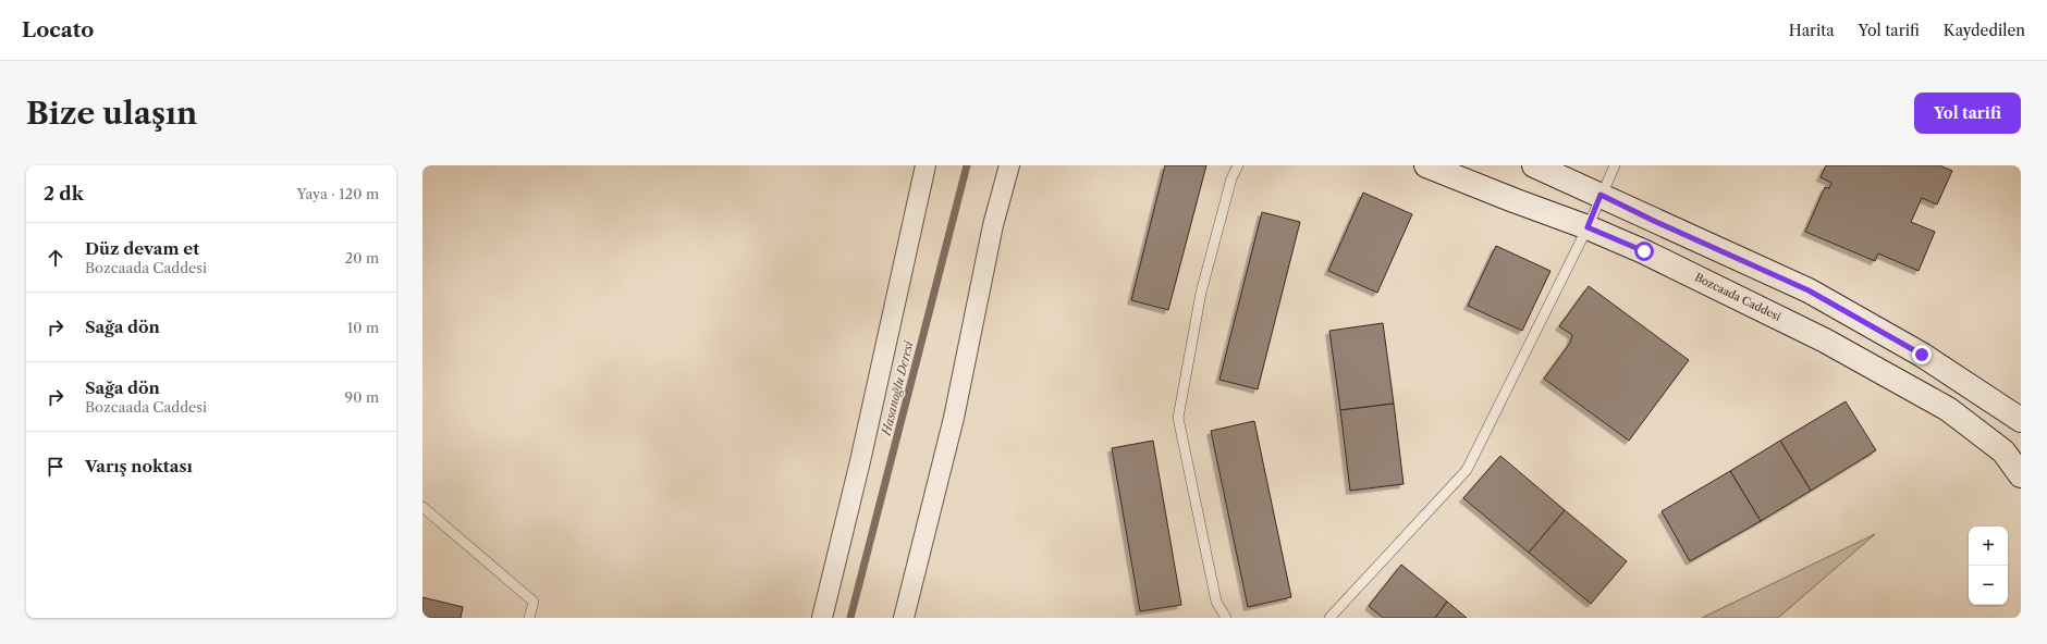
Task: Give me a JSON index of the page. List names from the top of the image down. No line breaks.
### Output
{"streets":{"street":["Bozcaada Caddesi"]},"water":["Hasanoğlu Deresi"],"page":{"header":"Locato","nav":["Harita","Yol tarifi","Kaydedilen"],"buttons":"Yol tarifi","title":"Bize ulaşın","heading":["2 dk","Yaya · 120 m"],"list":[["Düz devam et","Bozcaada Caddesi","20 m"],["Sağa dön","10 m"],["Sağa dön","Bozcaada Caddesi","90 m"],"Varış noktası"],"map_buttons":["+","−"]}}
